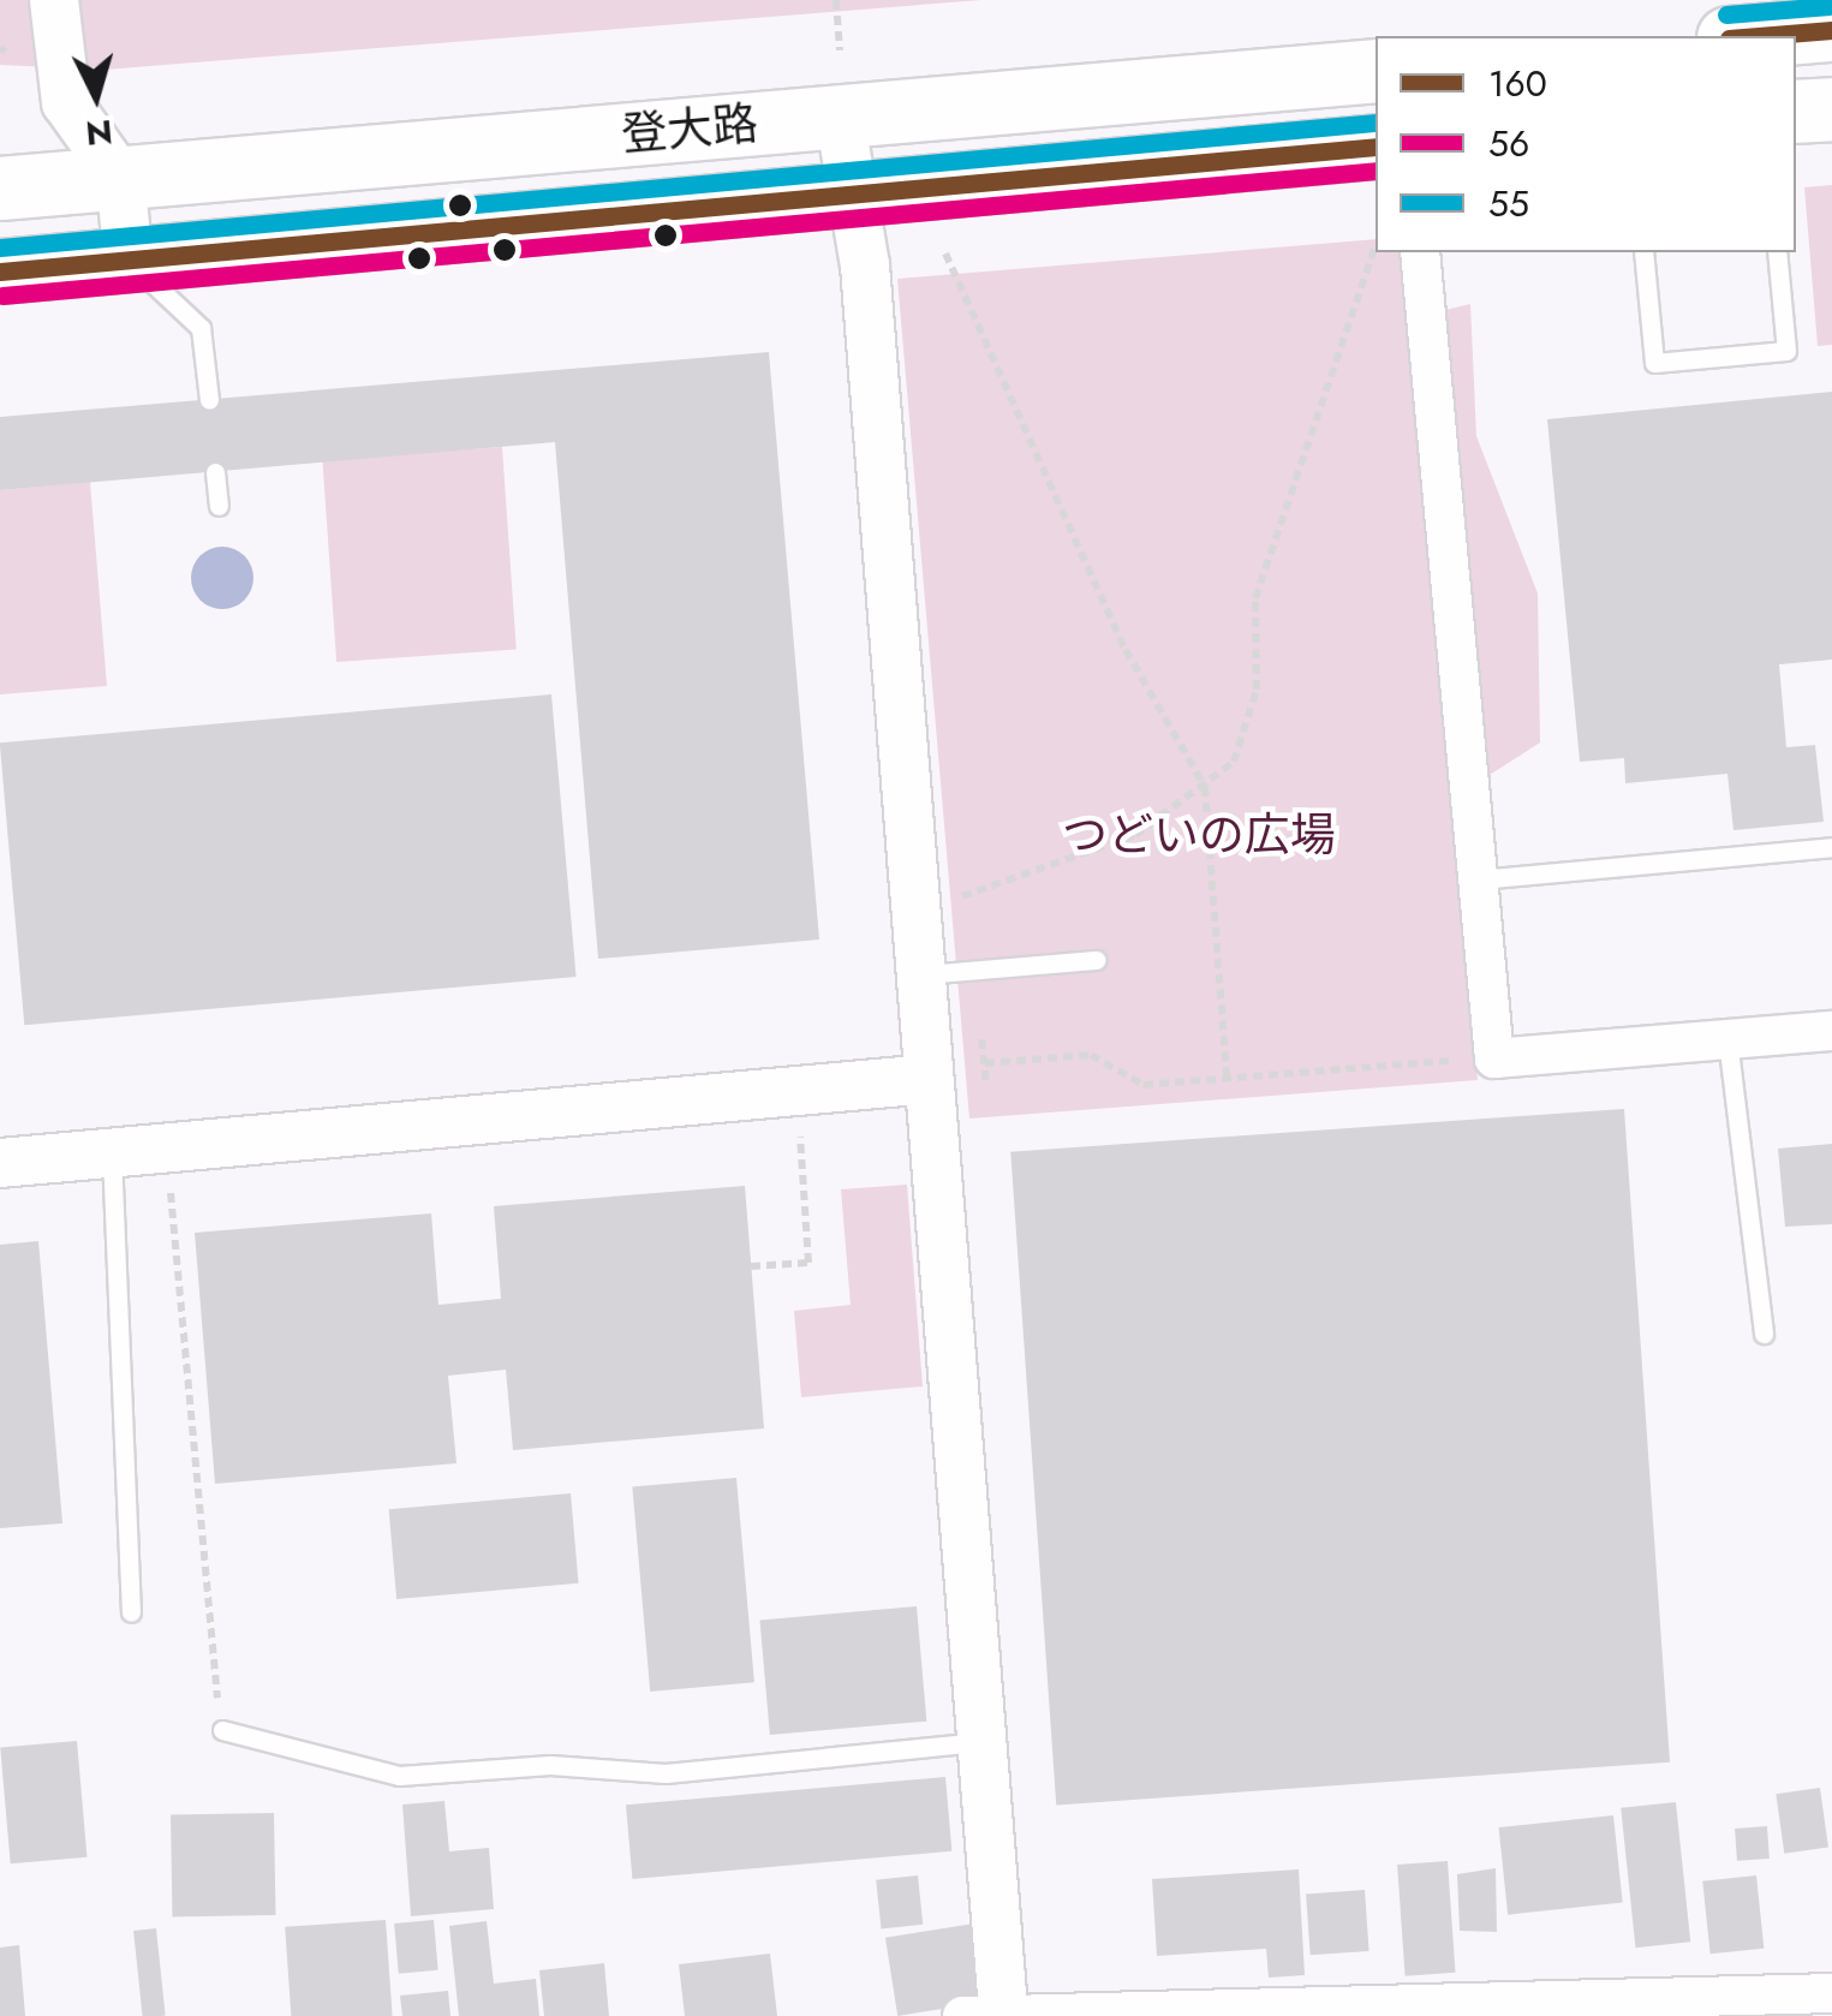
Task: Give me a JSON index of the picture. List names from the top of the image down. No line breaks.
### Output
{"streets":{"highway":["登大路"]},"parks":["つどいの広場"],"lines":["transit line 55","transit line 160","transit line 56"],"legend":["160","56","55"],"north":"bottom"}
